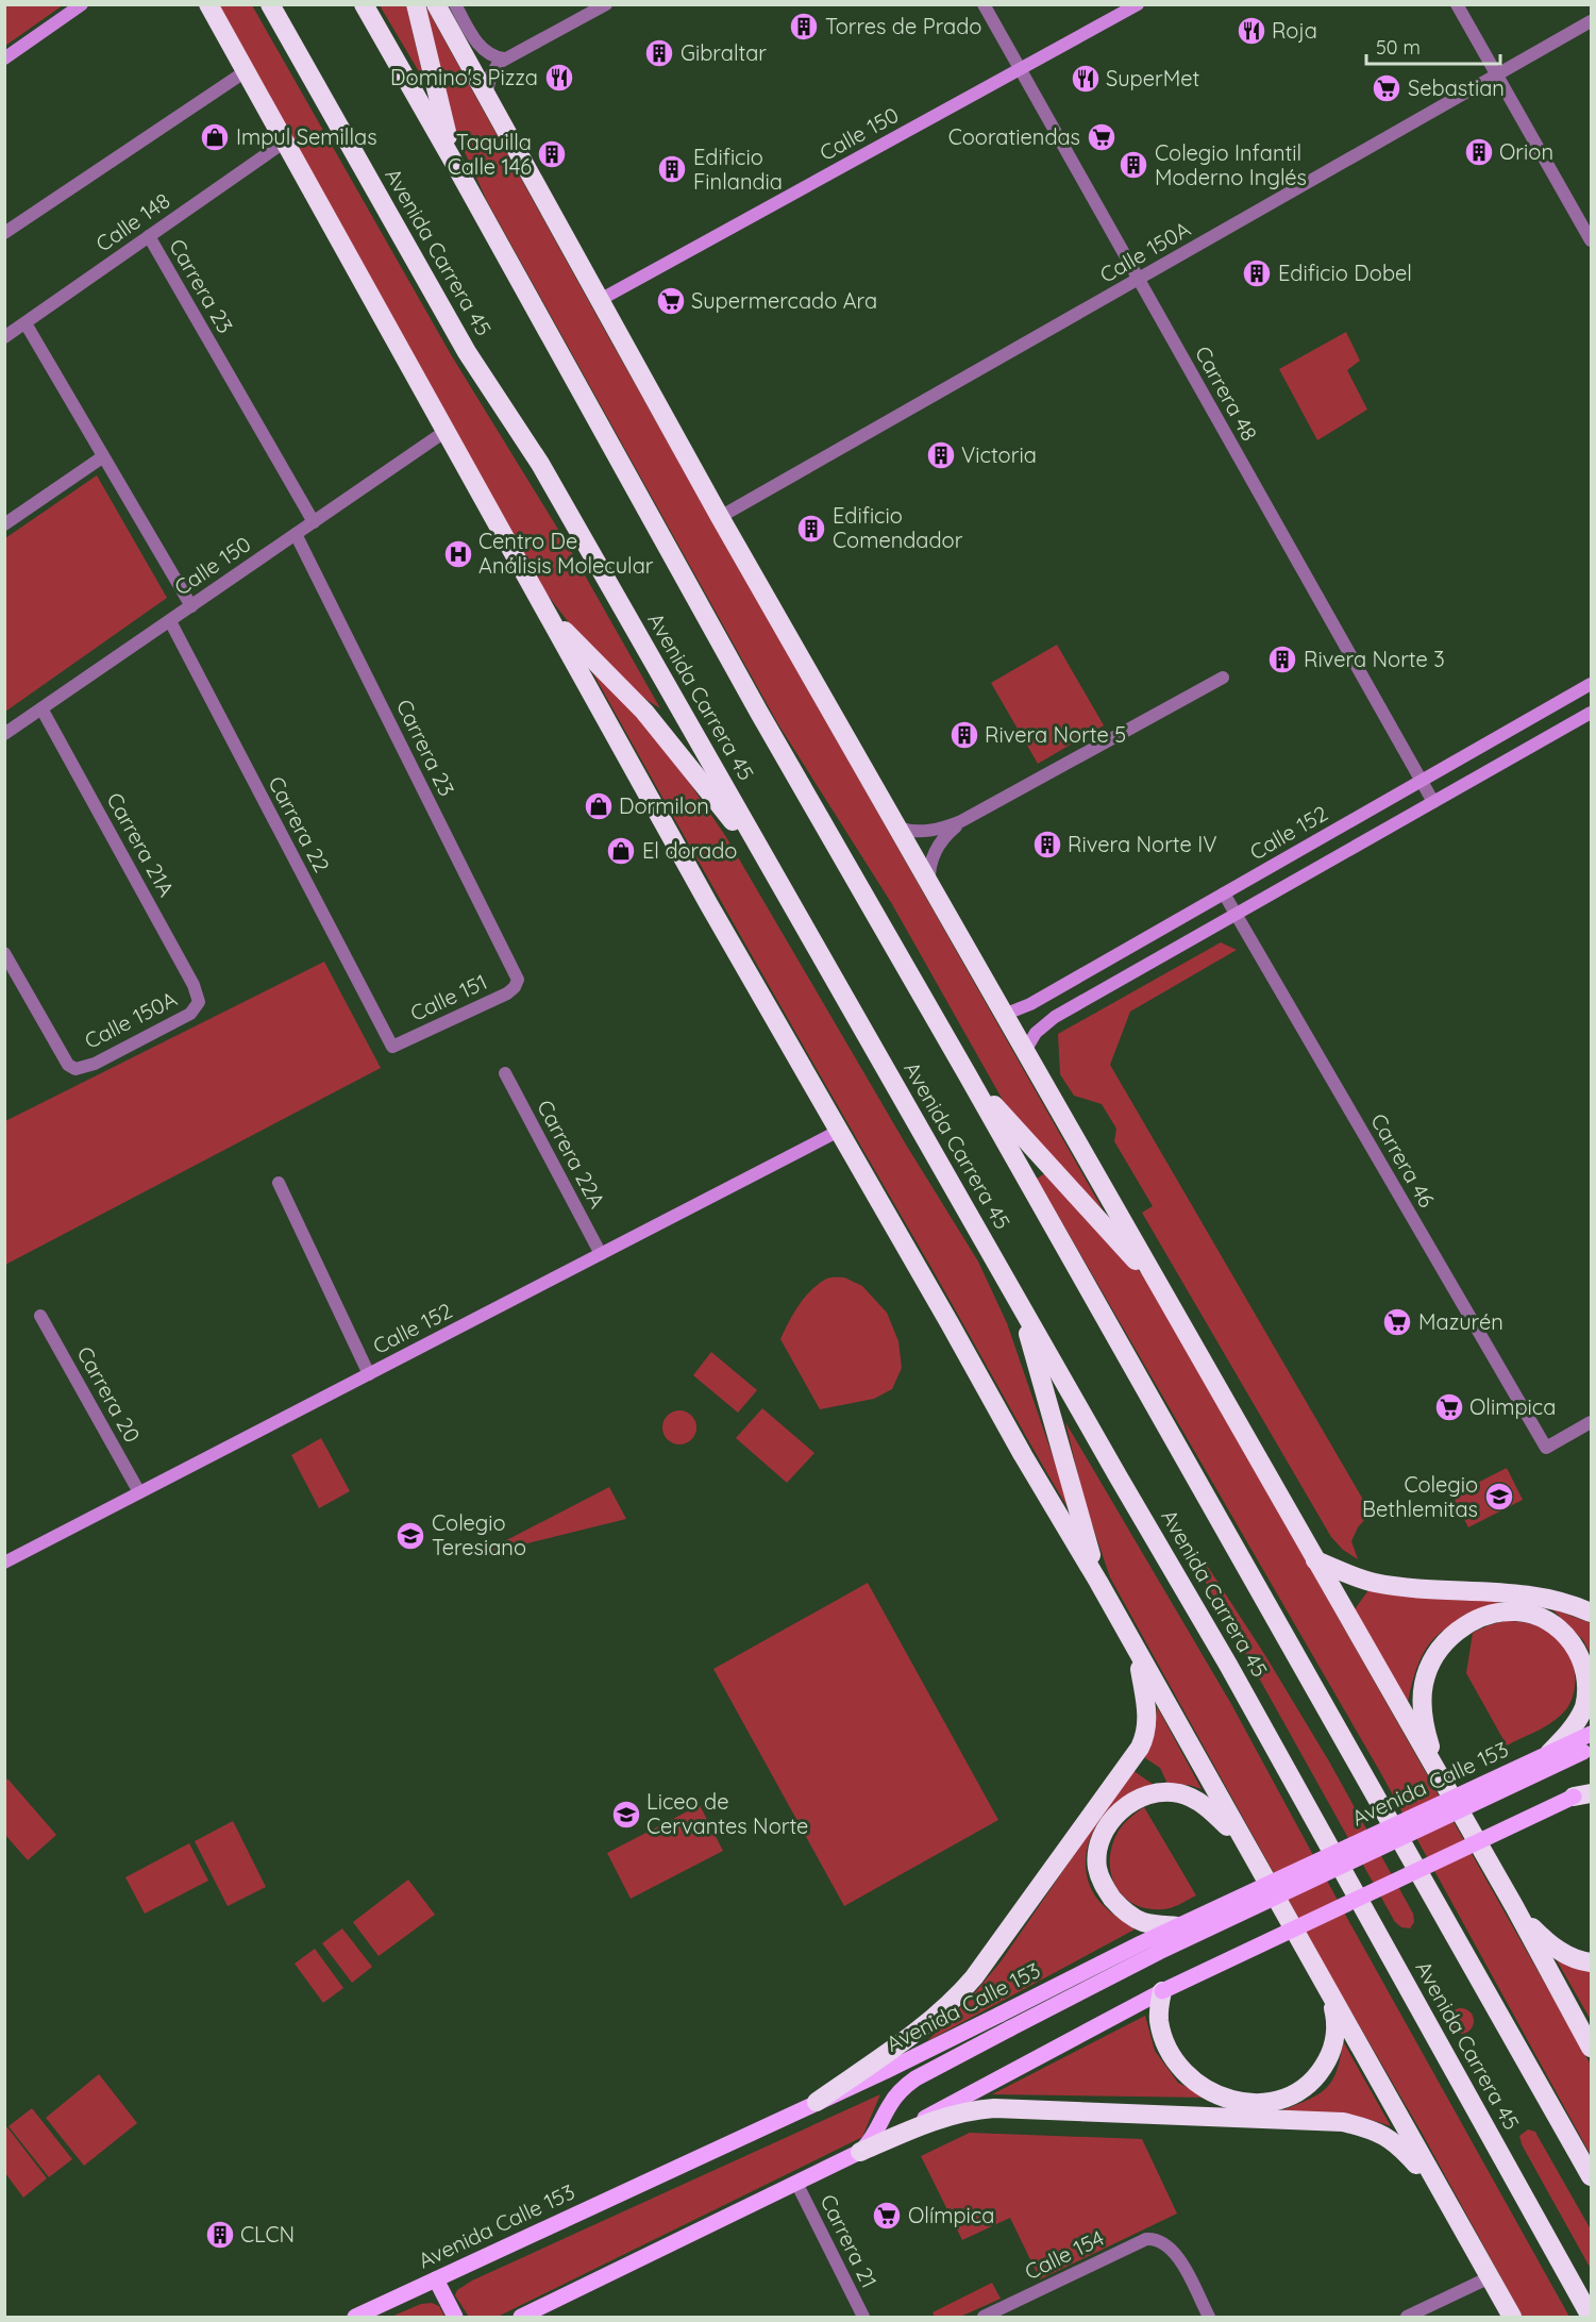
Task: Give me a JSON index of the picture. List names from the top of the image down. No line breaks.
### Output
{"streets":{"highway":["Avenida Carrera 45"],"main road":["Avenida Calle 153"],"street":["Calle 150","Calle 148","Calle 150A","Carrera 23","Carrera 48","Carrera 22","Calle 152","Carrera 21A","Calle 151","Carrera 22A","Carrera 46","Carrera 20","Carrera 21","Calle 154"]},"crossings":[["Calle 150","Carrera 23"],["Calle 150","Carrera 48"],["Calle 150","Carrera 22"],["Calle 150","Carrera 21A"],["Calle 148","Carrera 23"],["Calle 150A","Carrera 48"],["Calle 150A","Carrera 21A"],["Carrera 23","Calle 151"],["Carrera 48","Calle 152"],["Carrera 22","Calle 151"],["Calle 152","Carrera 22A"],["Calle 152","Carrera 46"],["Calle 152","Carrera 20"],["Avenida Calle 153","Carrera 21"]],"places":{"building":["Torres de Prado","Gibraltar","Orion","Taquilla Calle 146","Colegio Infantil Moderno Inglés","Edificio Finlandia","Edificio Dobel","Victoria","Edificio Comendador","Rivera Norte 3","Rivera Norte 5","Rivera Norte IV","CLCN"],"restaurant":["Roja","Domino's Pizza","SuperMet"],"supermarket":["Sebastian","Cooratiendas","Supermercado Ara","Mazurén","Olimpica","Olímpica"],"shop":["Impul Semillas","Dormilon","El dorado"],"hospital":["Centro De Análisis Molecular"],"school or university":["Colegio Bethlemitas","Colegio Teresiano","Liceo de Cervantes Norte"]},"scale_bar":"50 m"}
